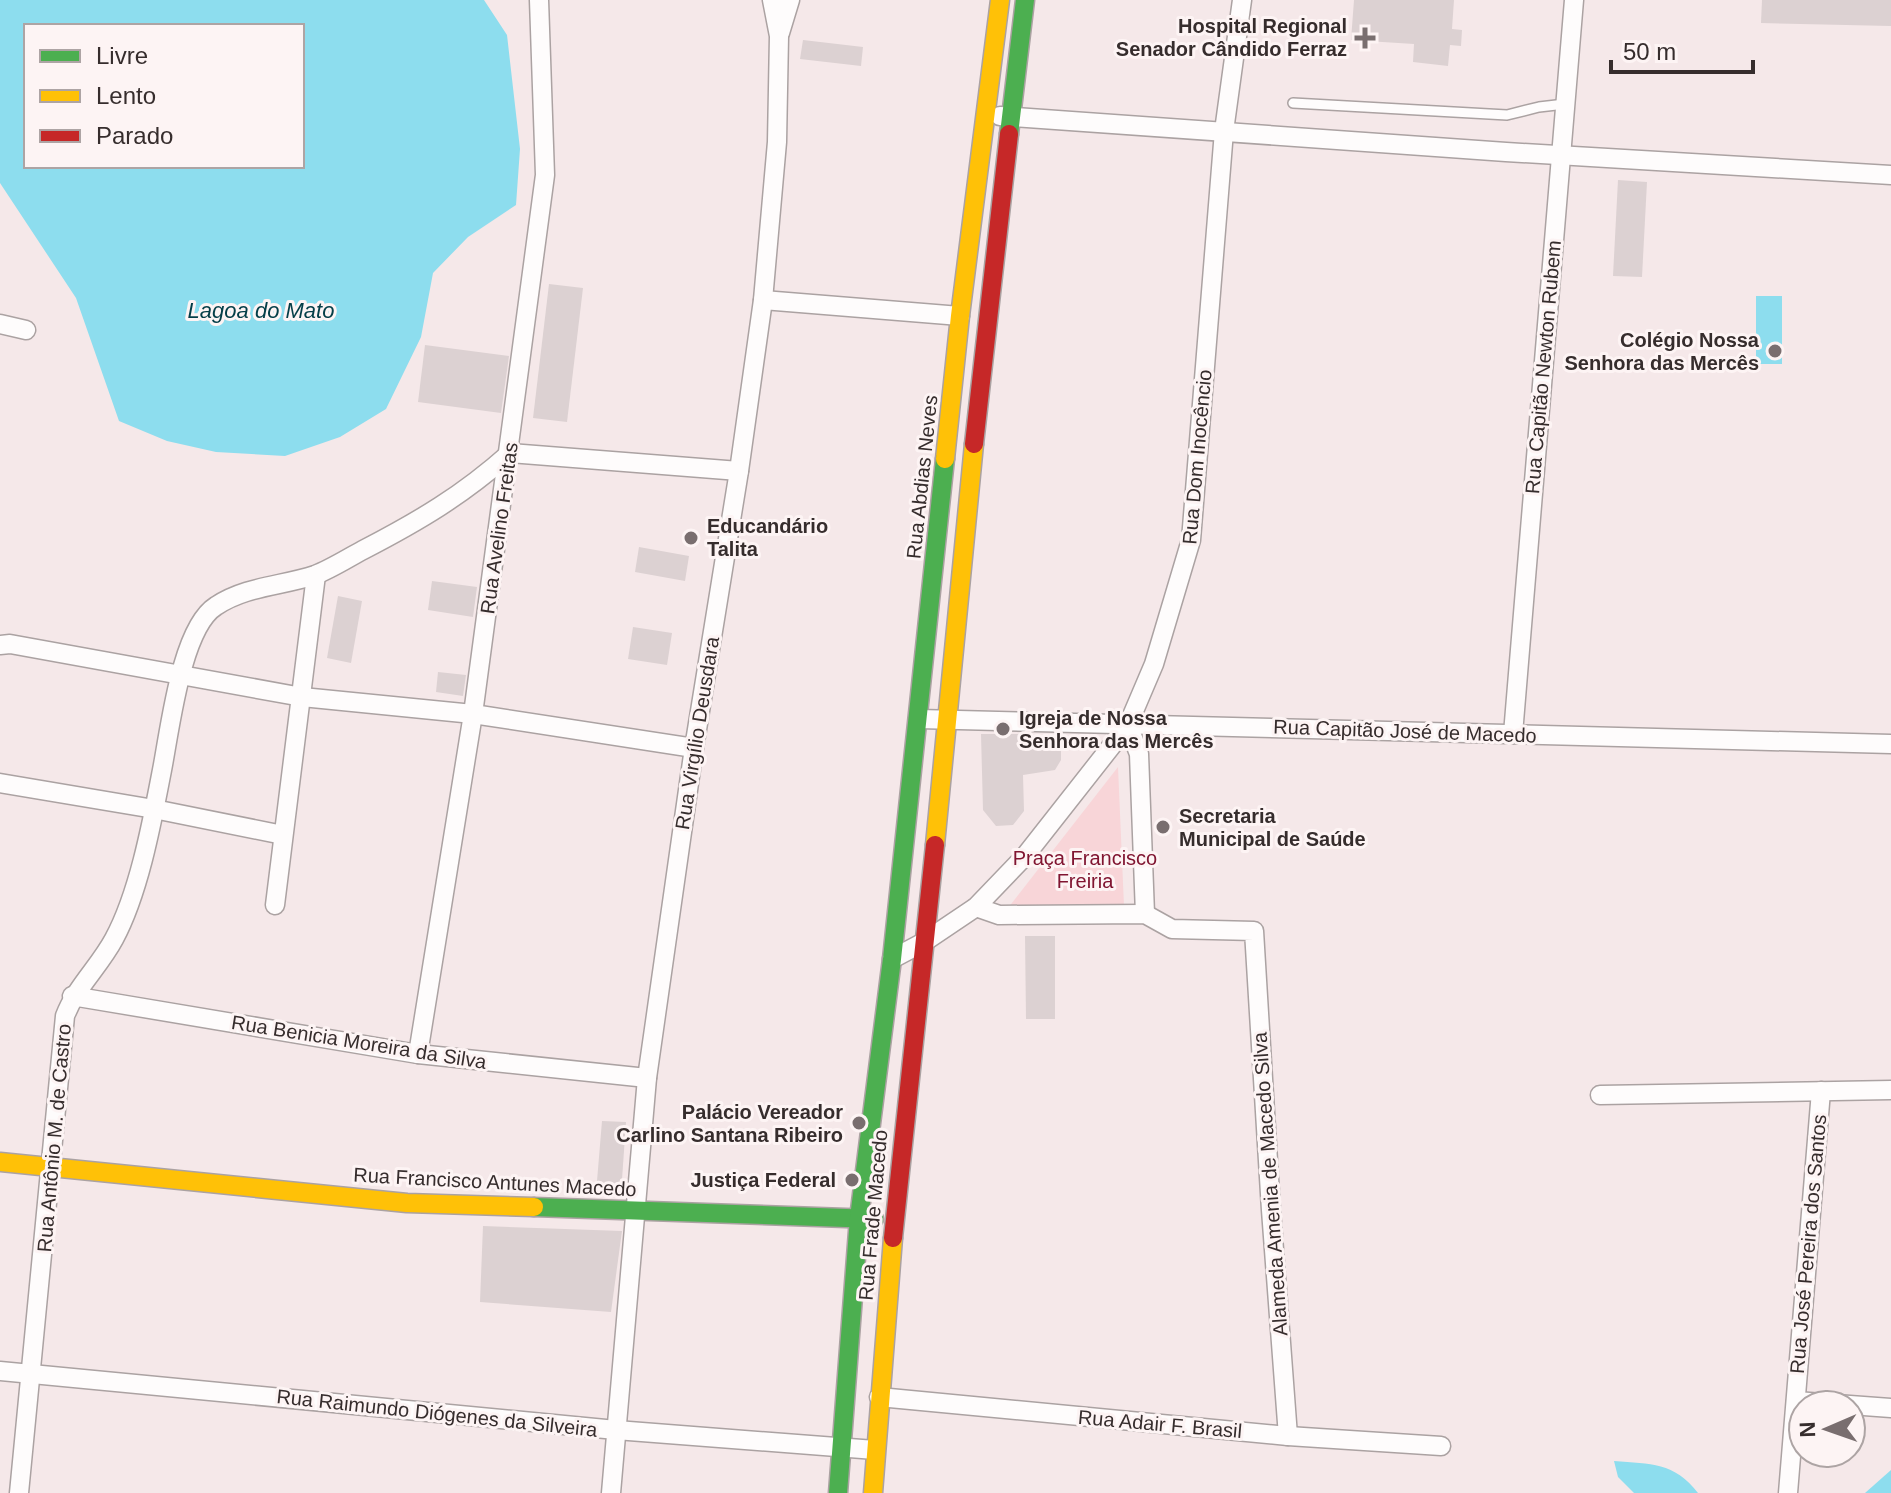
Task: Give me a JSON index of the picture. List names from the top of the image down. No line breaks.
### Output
{"streets":{"main road":["Rua Abdias Neves","Rua Francisco Antunes Macedo","Rua Frade Macedo"],"street":["Rua Capitão Newton Rubem","Rua Dom Inocêncio","Rua Avelino Freitas","Rua Capitão José de Macedo","Rua Virgílio Deusdara","Rua Benicia Moreira da Silva","Rua Antônio M. de Castro","Alameda Amenia de Macedo Silva","Rua José Pereira dos Santos","Rua Raimundo Diógenes da Silveira","Rua Adair F. Brasil"]},"crossings":[["Rua Capitão Newton Rubem","Rua Capitão José de Macedo"],["Rua Dom Inocêncio","Rua Abdias Neves"],["Rua Dom Inocêncio","Rua Capitão José de Macedo"],["Rua Dom Inocêncio","Rua Frade Macedo"],["Rua Abdias Neves","Rua Capitão José de Macedo"],["Rua Abdias Neves","Rua Frade Macedo"],["Rua Avelino Freitas","Rua Benicia Moreira da Silva"],["Rua Virgílio Deusdara","Rua Benicia Moreira da Silva"],["Rua Virgílio Deusdara","Rua Francisco Antunes Macedo"],["Rua Virgílio Deusdara","Rua Raimundo Diógenes da Silveira"],["Rua Benicia Moreira da Silva","Rua Antônio M. de Castro"],["Rua Antônio M. de Castro","Rua Francisco Antunes Macedo"],["Rua Antônio M. de Castro","Rua Raimundo Diógenes da Silveira"],["Rua Francisco Antunes Macedo","Rua Frade Macedo"],["Alameda Amenia de Macedo Silva","Rua Adair F. Brasil"],["Rua Frade Macedo","Rua Raimundo Diógenes da Silveira"],["Rua Frade Macedo","Rua Adair F. Brasil"]],"water":["Lagoa do Mato"],"parks":["Praça Francisco Freiria"],"places":{"health":["Hospital Regional Senador Cândido Ferraz"],"other":["Colégio Nossa Senhora das Mercês","Educandário Talita","Igreja de Nossa Senhora das Mercês","Secretaria Municipal de Saúde","Palácio Vereador Carlino Santana Ribeiro","Justiça Federal"]},"legend":["Livre","Lento","Parado"],"scale_bar":"50 m","north":"left"}
